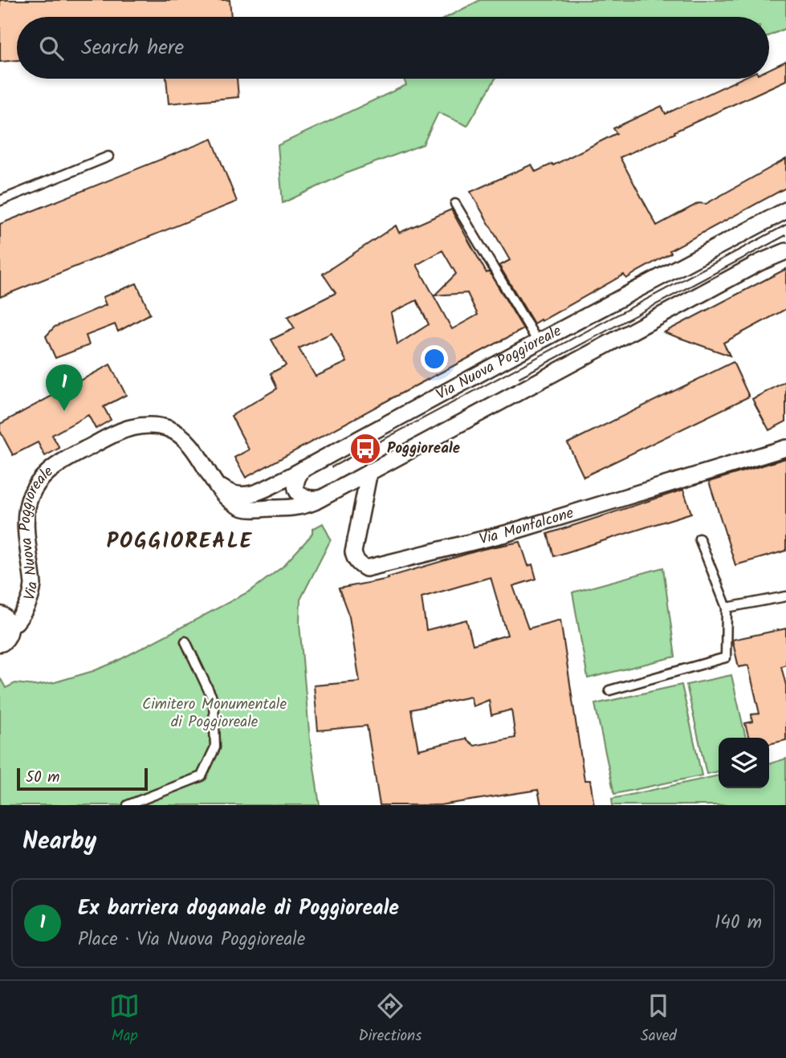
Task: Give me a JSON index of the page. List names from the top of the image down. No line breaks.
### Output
{"streets":{"street":["Via Nuova Poggioreale","Via Monfalcone"]},"crossings":[["Via Nuova Poggioreale","Via Monfalcone"]],"districts":["POGGIOREALE"],"parks":["Cimitero Monumentale di Poggioreale"],"places":{"bus stop":["Poggioreale"]},"scale_bar":"50 m","page":{"search":"Search here","pins":"1","scale":"50 m","heading":"Nearby","list":[{"mark":"1","name":"Ex barriera doganale di Poggioreale","note":"Place · Via Nuova Poggioreale","value":"140 m"}],"nav":["Map","Directions","Saved"]}}
